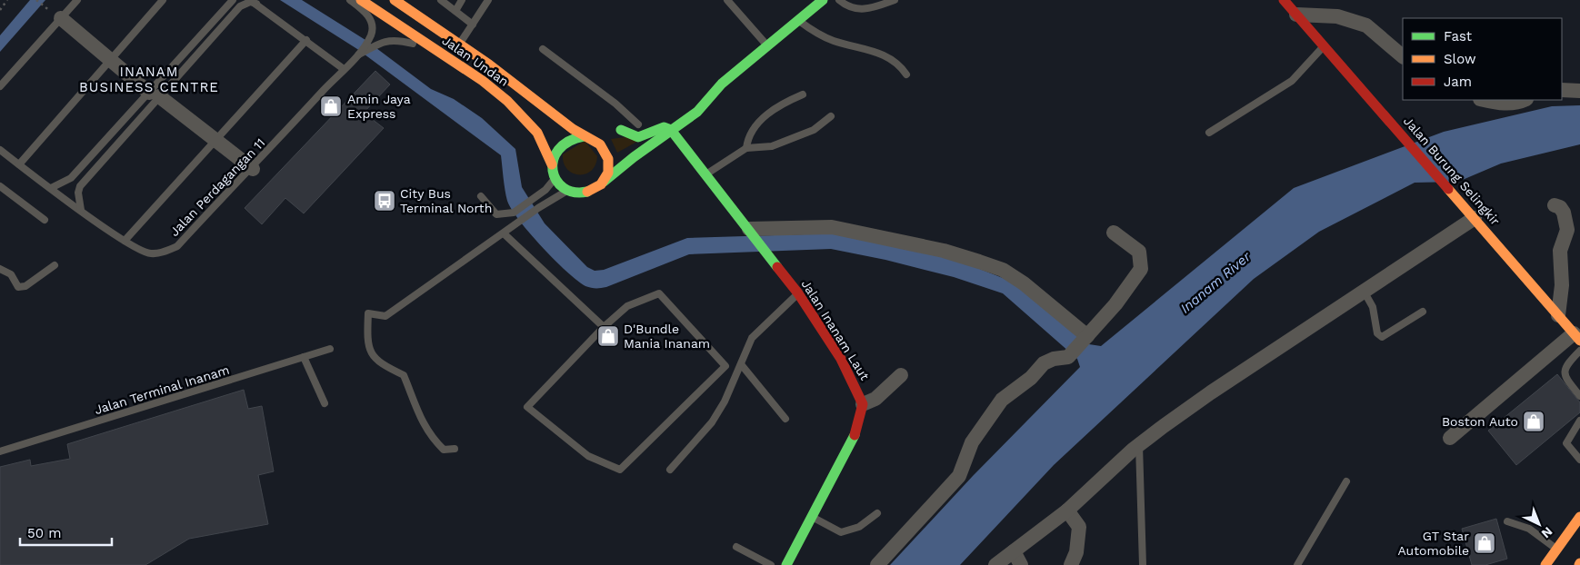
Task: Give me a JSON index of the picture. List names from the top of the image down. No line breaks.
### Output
{"streets":{"main road":["Jalan Undan","Jalan Burung Selingkir","Jalan Inanam Laut"],"lane":["Jalan Perdagangan 11","Jalan Terminal Inanam"]},"districts":["INANAM BUSINESS CENTRE"],"water":["Inanam River"],"places":{"shop":["Amin Jaya Express","D'Bundle Mania Inanam","Boston Auto","GT Star Automobile"],"bus stop":["City Bus Terminal North"]},"legend":["Fast","Slow","Jam"],"scale_bar":"50 m","north":"bottom right"}
